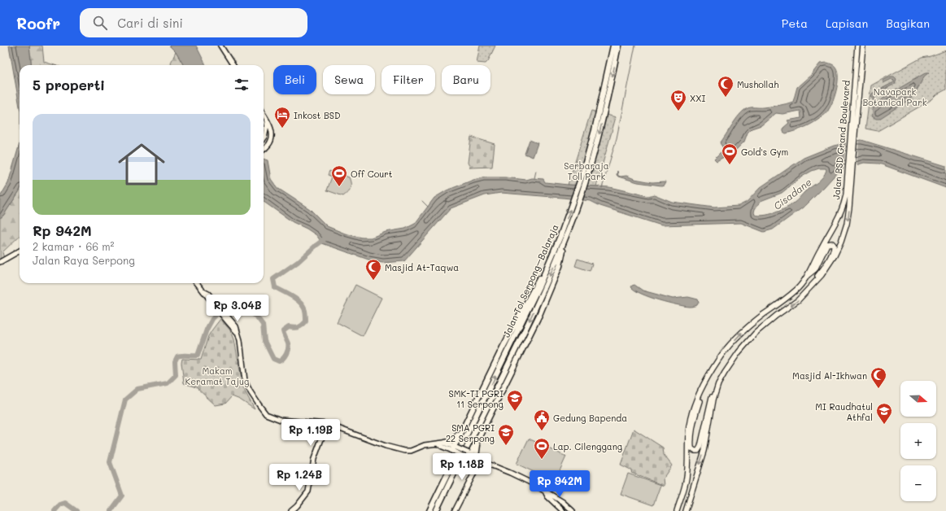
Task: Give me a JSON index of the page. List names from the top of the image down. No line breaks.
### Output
{"streets":{"highway":["Jalan Tol Serpong–Balaraja"],"main road":["Jalan BSD Grand Boulevard"]},"water":["Cisadane"],"parks":["Navapark Botanical Park","Serbaraja Toll Park","Makam Keramat Tajug"],"places":{"mosque":["Mushollah","Masjid At-Taqwa","Masjid Al-Ikhwan"],"theatre":["XXI"],"hotel":["Inkost BSD"],"sports":["Gold's Gym","Off Court","Lap. Cilenggang"],"school or university":["SMK-TI PGRI 11 Serpong","MI Raudhatul Athfal","SMA PGRI 22 Serpong"],"public building":["Gedung Bapenda"]},"north":"right","page":{"header":"Roofr","search":"Cari di sini","nav":["Peta","Lapisan","Bagikan"],"chip":["Beli","Sewa","Filter","Baru"],"heading":"5 properti","list":[{"name":"Rp 942M","note":"2 kamar · 66 m² · Jalan Raya Serpong"}],"price":["Rp 3.04B","Rp 1.19B","Rp 1.18B","Rp 1.24B","Rp 942M"],"map_buttons":["+","−"]}}
